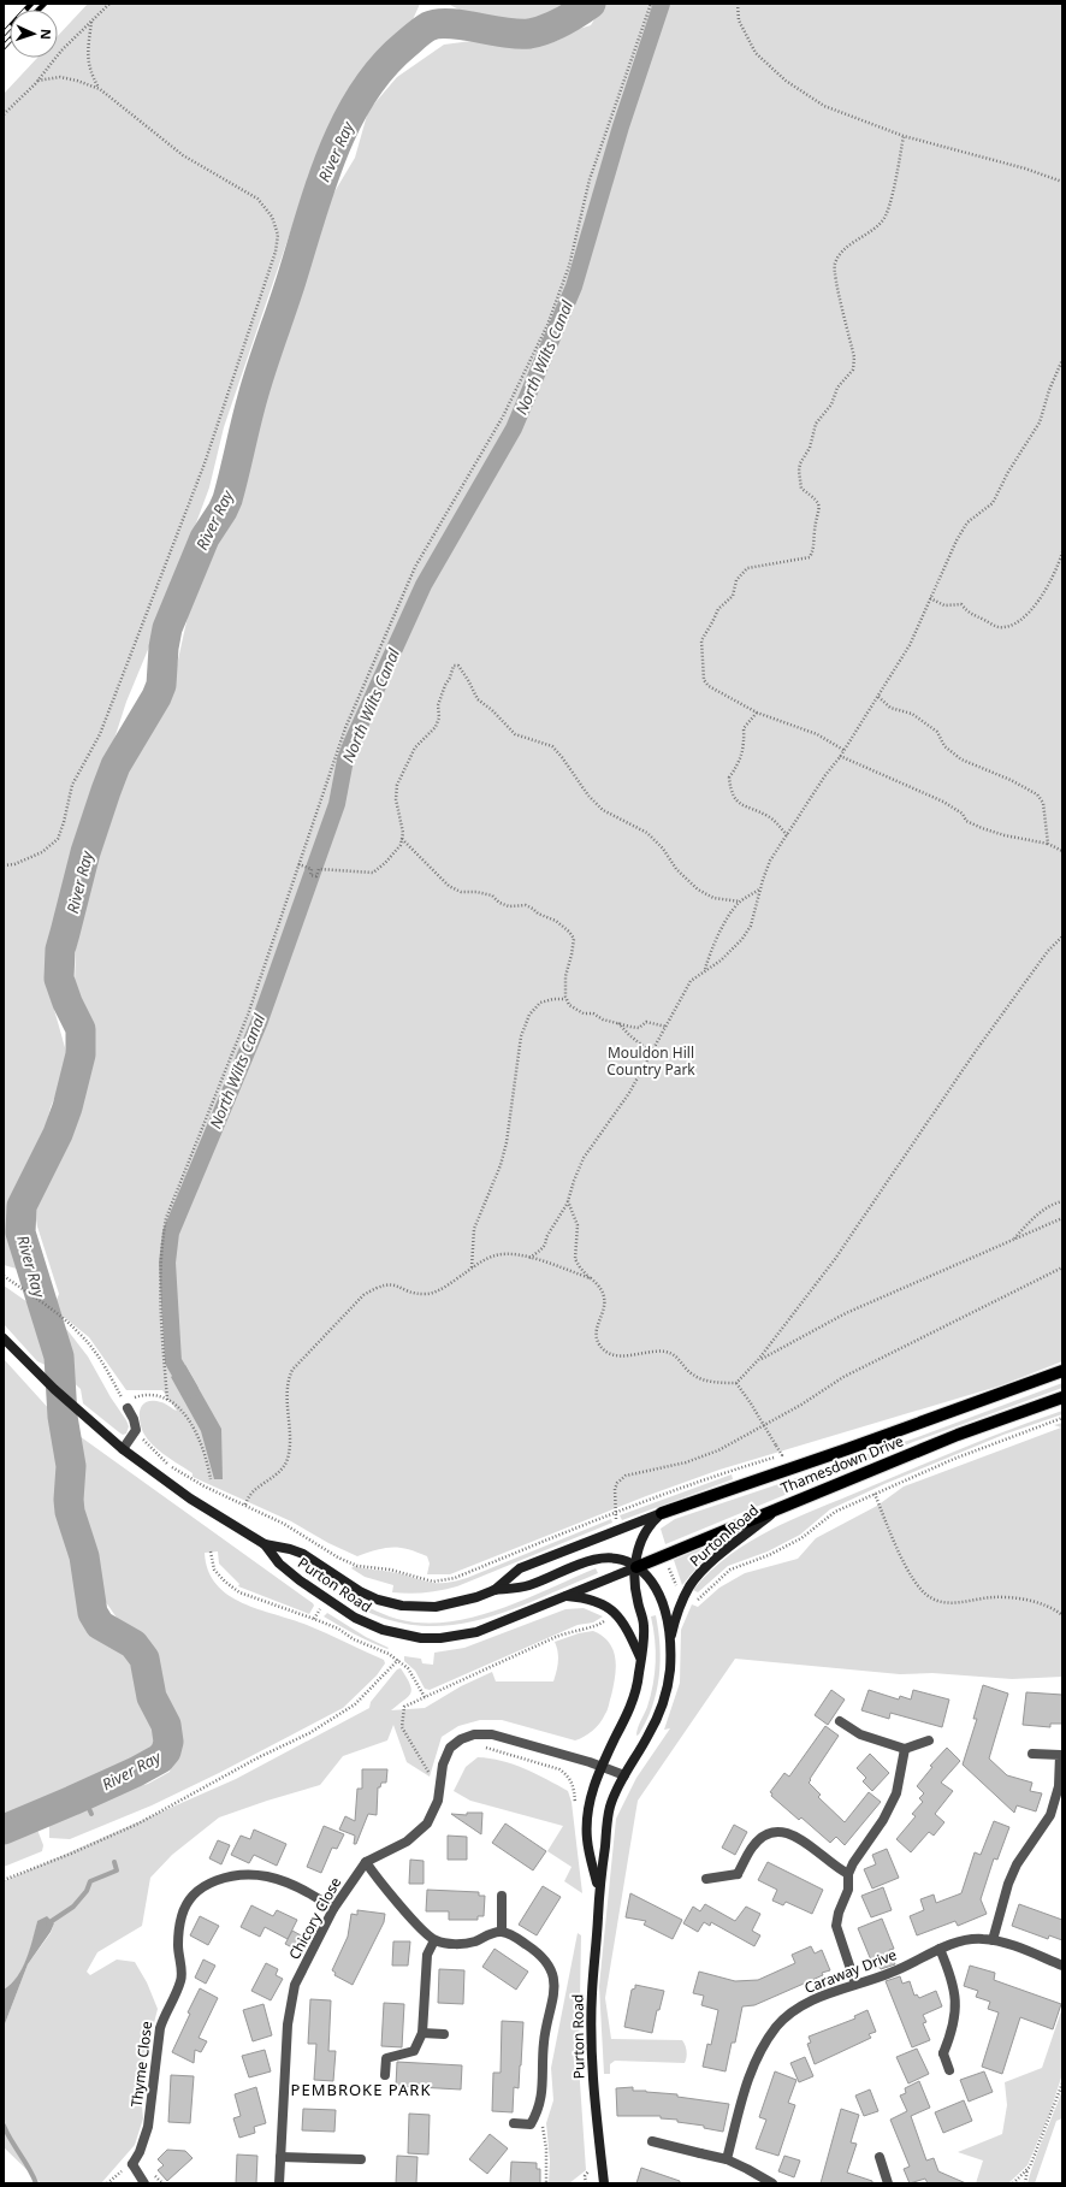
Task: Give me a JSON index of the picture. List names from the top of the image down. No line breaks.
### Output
{"streets":{"main road":["Thamesdown Drive","Purton Road"],"street":["Chicory Close","Caraway Drive","Thyme Close"]},"crossings":[["Thamesdown Drive","Purton Road"],["Purton Road","Chicory Close"],["Chicory Close","Thyme Close"]],"districts":["PEMBROKE PARK"],"water":["River Ray","North Wilts Canal"],"parks":["Mouldon Hill Country Park"],"north":"right"}
